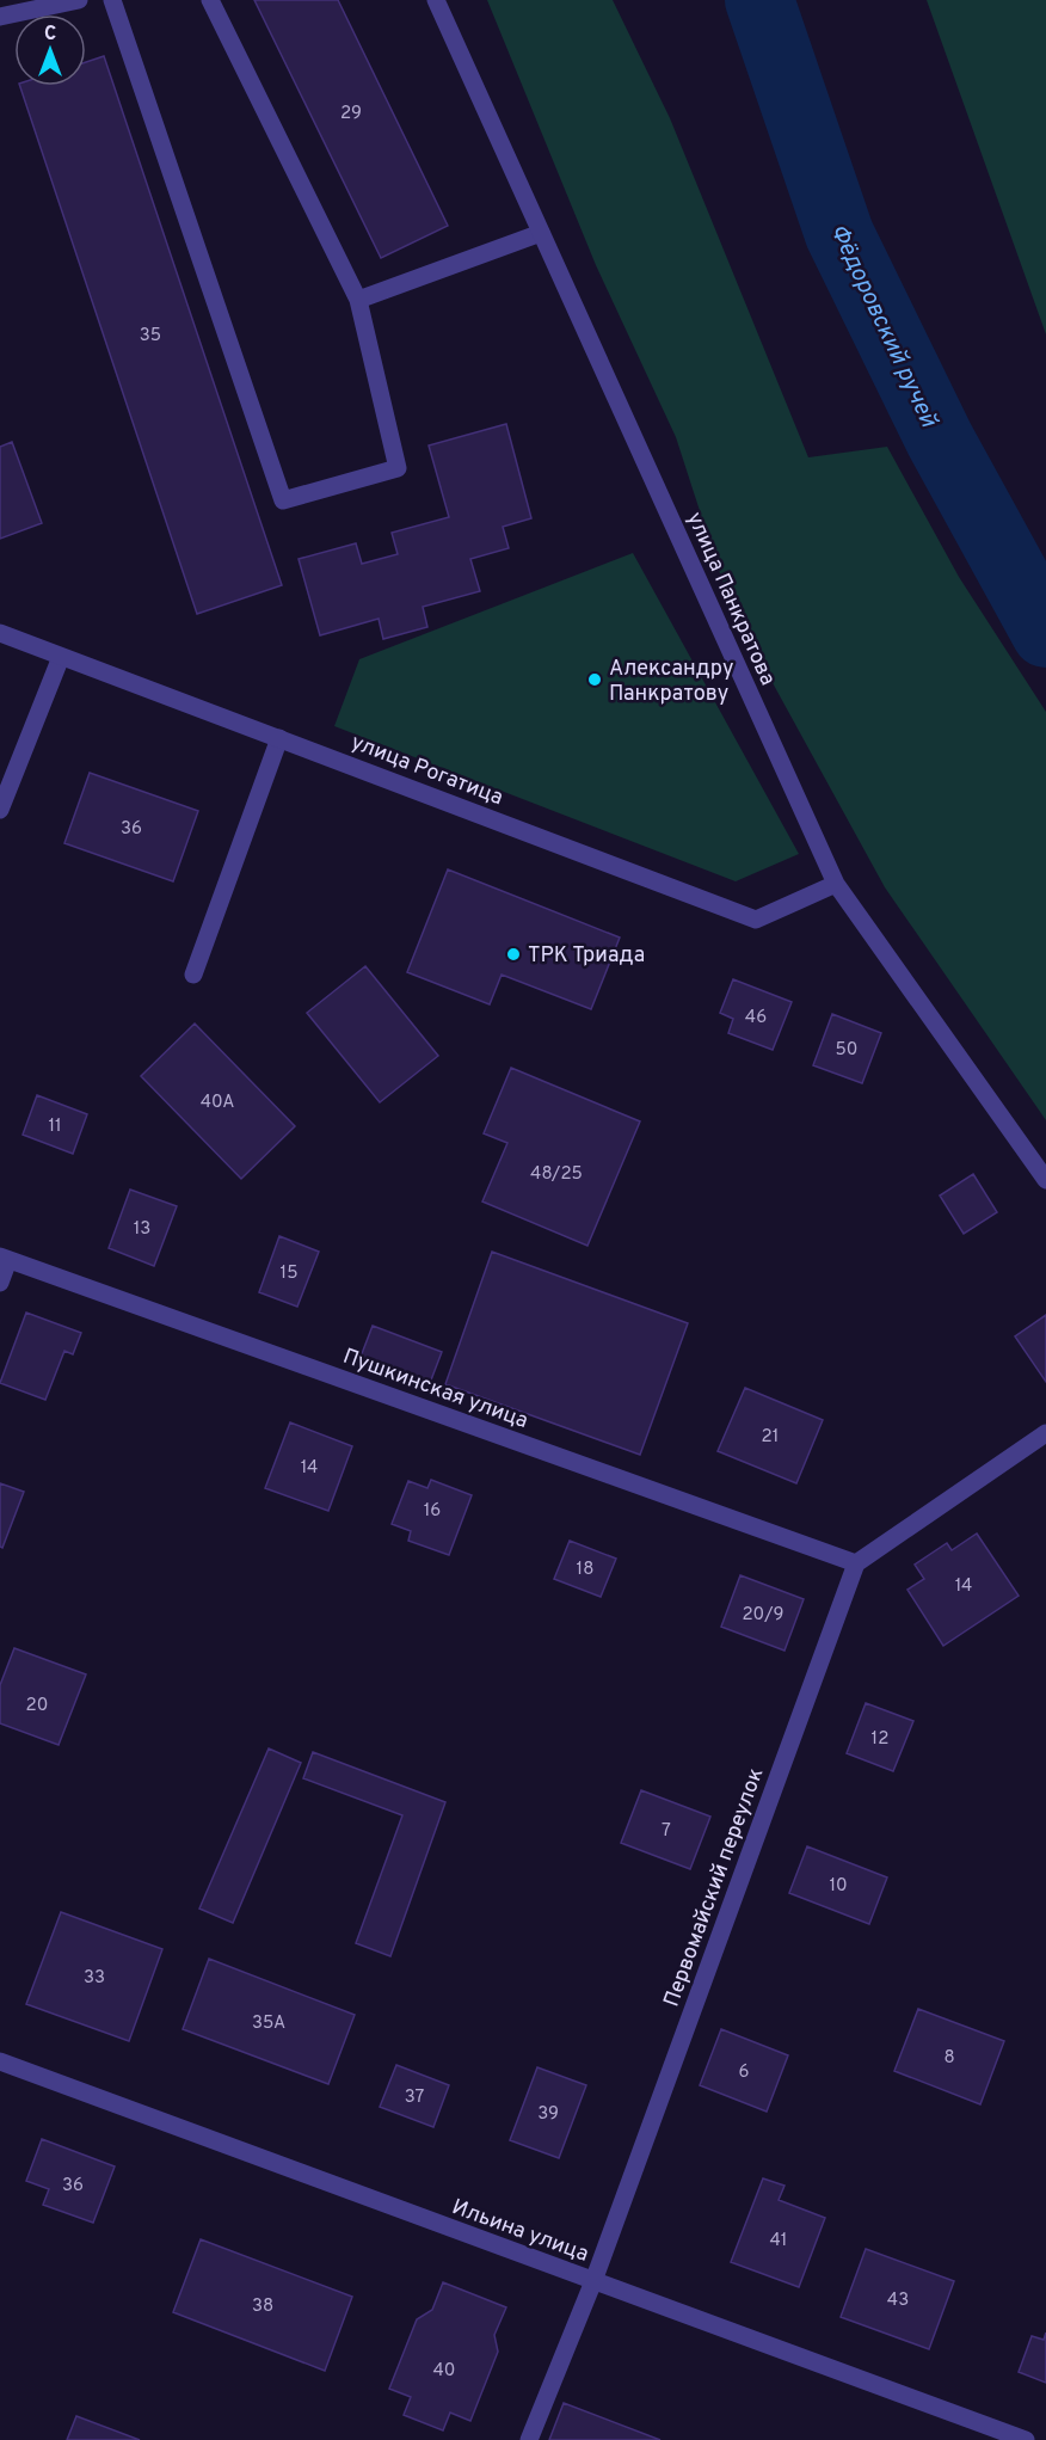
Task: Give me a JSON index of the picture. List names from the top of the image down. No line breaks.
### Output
{"streets":{"street":["улица Панкратова","улица Рогатица","Пушкинская улица","Первомайский переулок","Ильина улица"]},"crossings":[["улица Панкратова","улица Рогатица"],["Пушкинская улица","Первомайский переулок"],["Первомайский переулок","Ильина улица"]],"water":["Фёдоровский ручей"],"places":["Александру Панкратову","ТРК Триада"],"house_numbers":["29","35","36","46","50","40А","11","48/25","13","15","21","14","16","18","14","20/9","20","12","7","10","33","35А","8","6","37","39","36","41","43","38","40"],"north":"top"}
